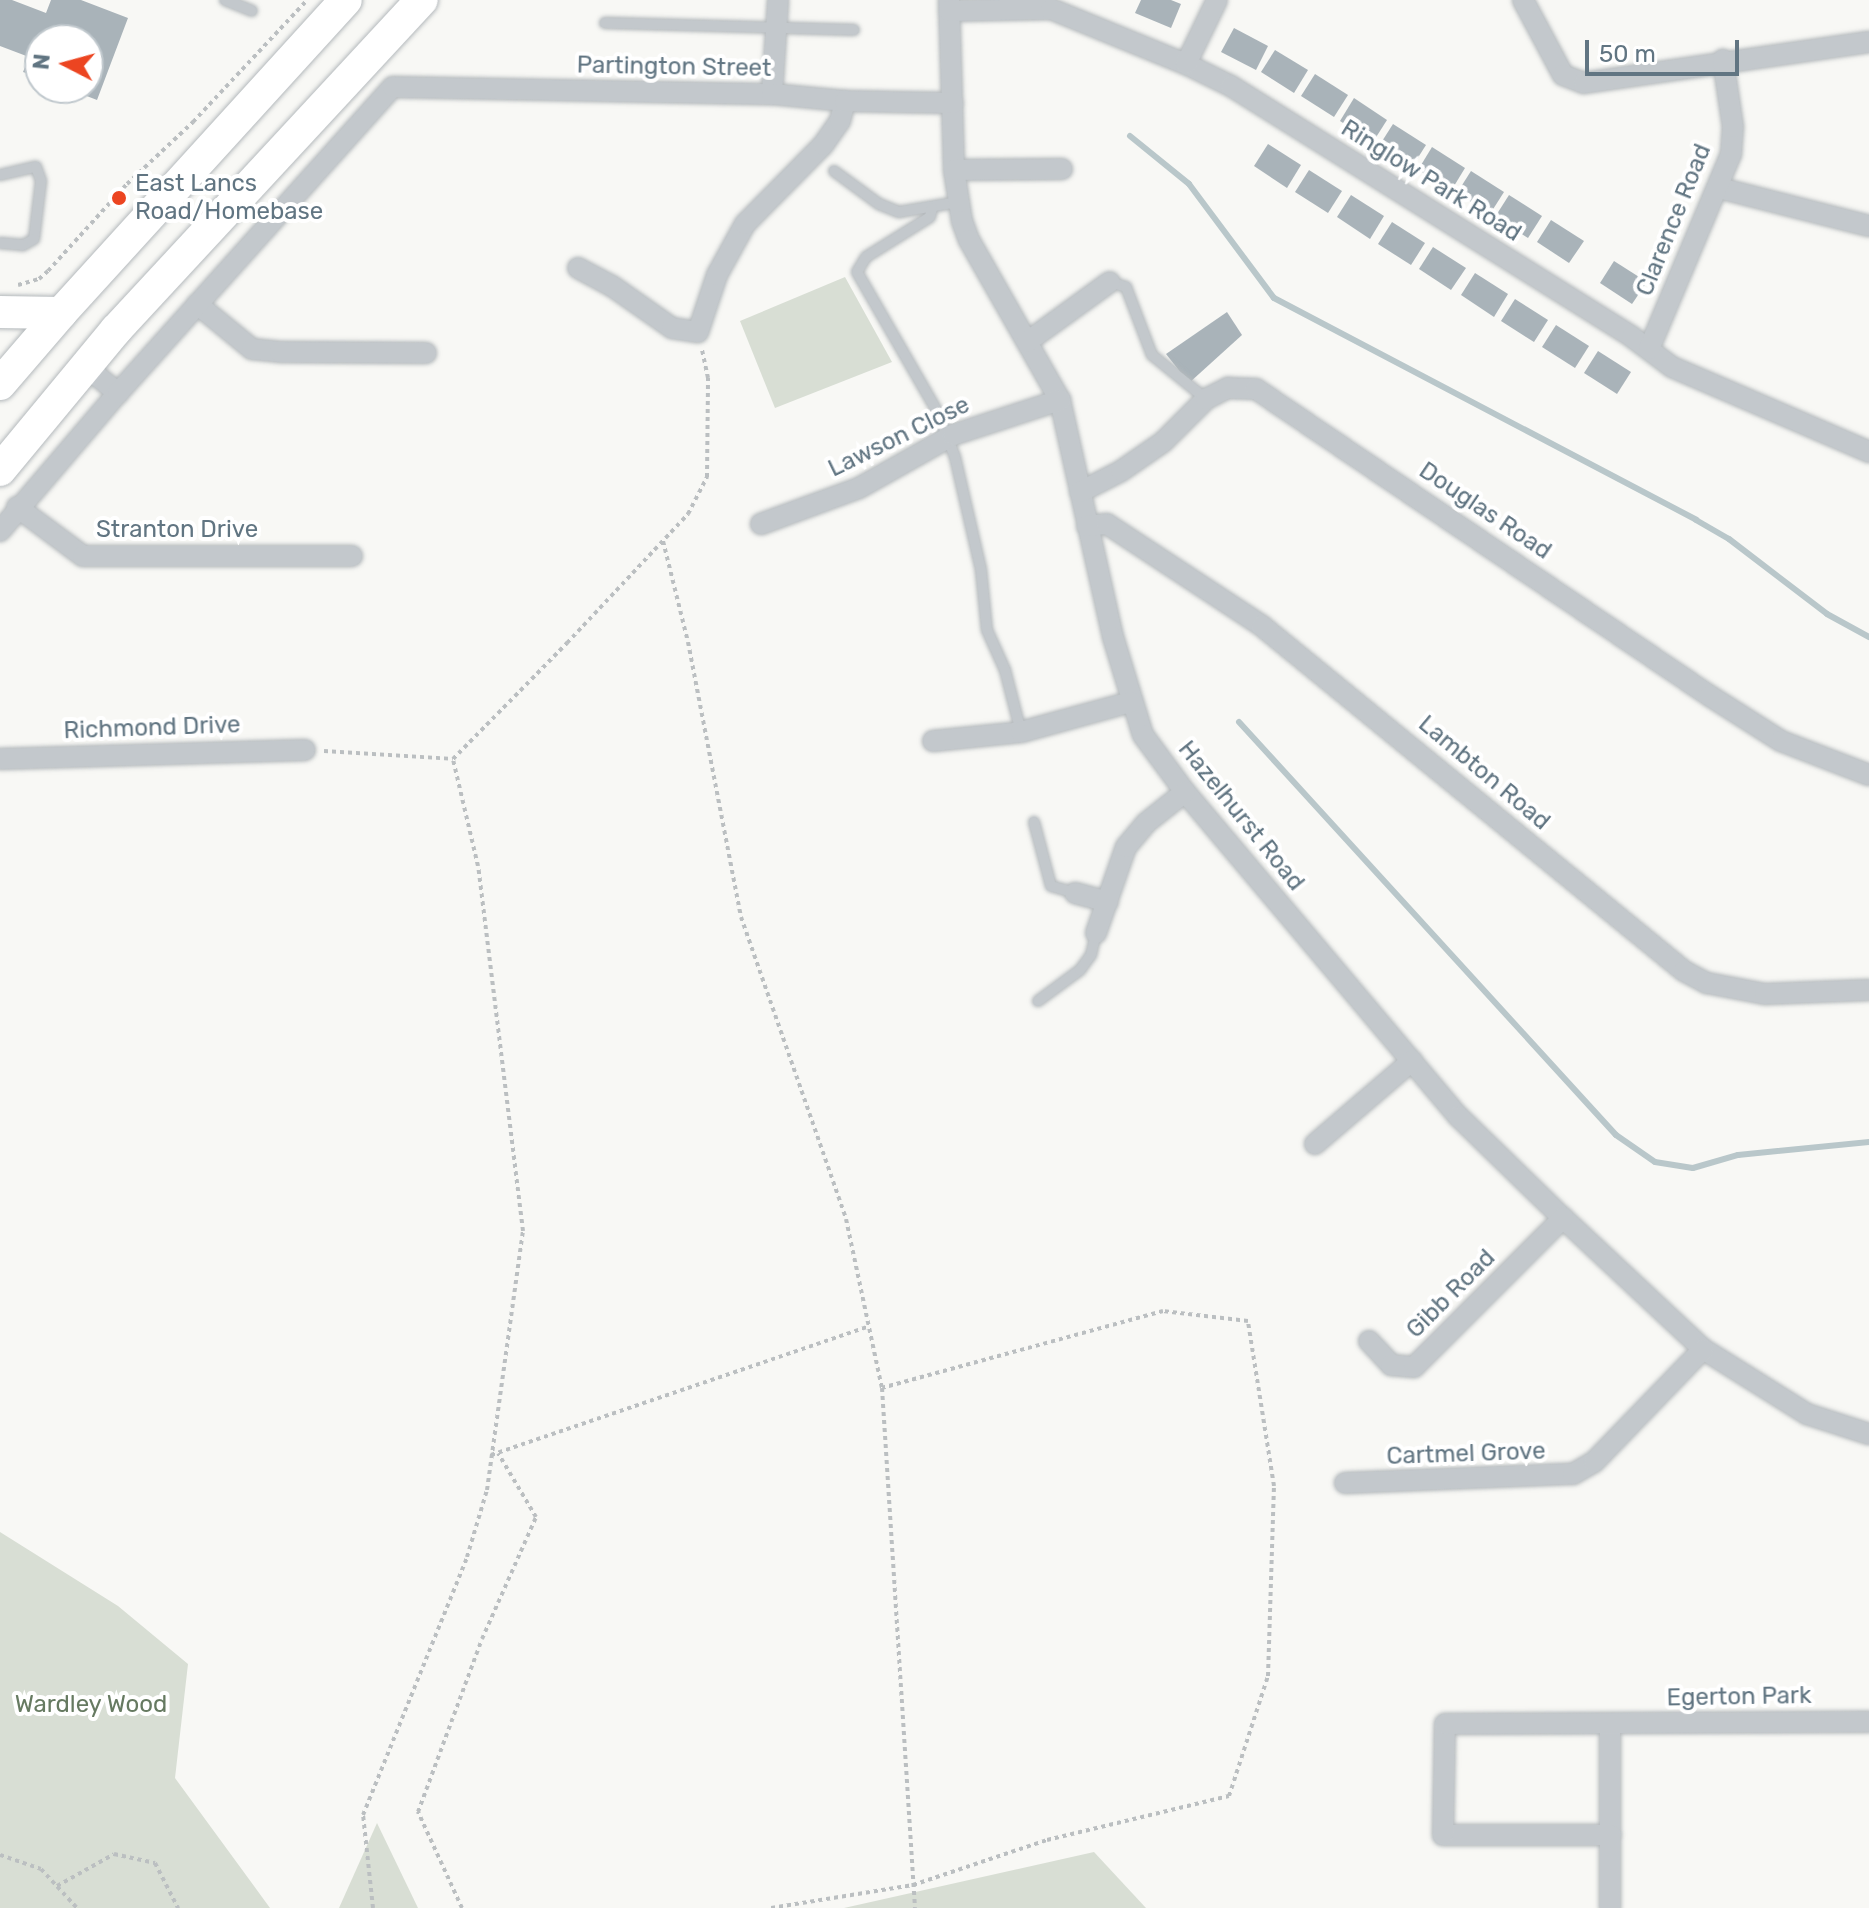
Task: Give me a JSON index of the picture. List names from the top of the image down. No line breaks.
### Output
{"streets":{"street":["Partington Street","Ringlow Park Road","Clarence Road","Lawson Close","Douglas Road","Stranton Drive","Richmond Drive","Lambton Road","Hazelhurst Road","Gibb Road","Cartmel Grove","Egerton Park"]},"crossings":[["Partington Street","Hazelhurst Road"],["Ringlow Park Road","Clarence Road"],["Ringlow Park Road","Hazelhurst Road"],["Lawson Close","Hazelhurst Road"],["Douglas Road","Hazelhurst Road"],["Lambton Road","Hazelhurst Road"],["Hazelhurst Road","Gibb Road"],["Hazelhurst Road","Cartmel Grove"]],"parks":["Wardley Wood"],"places":["East Lancs Road/Homebase"],"scale_bar":"50 m","north":"left"}
